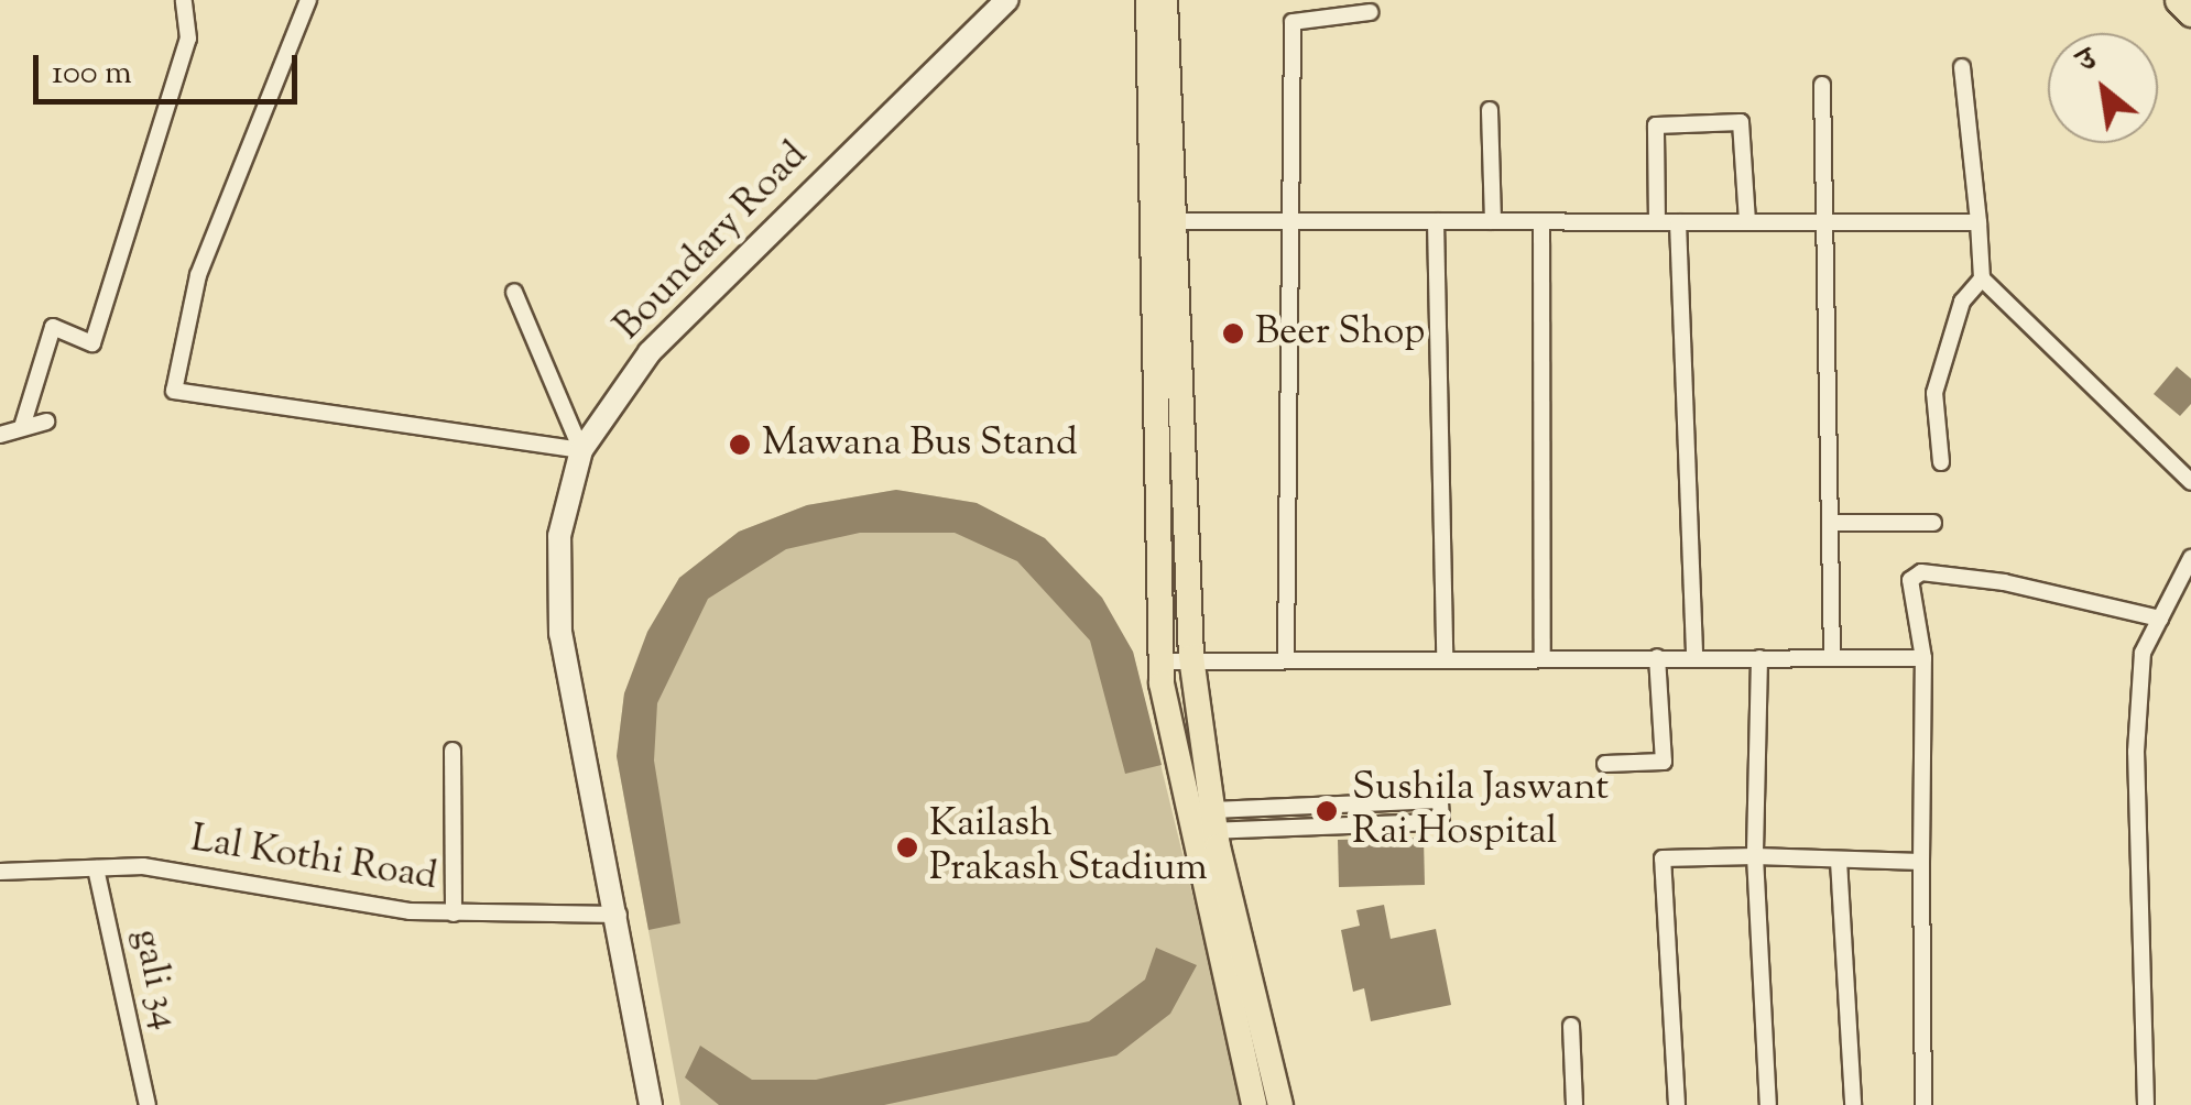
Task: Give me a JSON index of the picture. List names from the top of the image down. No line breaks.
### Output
{"streets":{"street":["Boundary Road","Lal Kothi Road","gali 34"]},"crossings":[["Boundary Road","Lal Kothi Road"],["Lal Kothi Road","gali 34"]],"places":["Beer Shop","Mawana Bus Stand","Sushila Jaswant Rai Hospital","Kailash Prakash Stadium"],"scale_bar":"100 m","north":"top left"}
